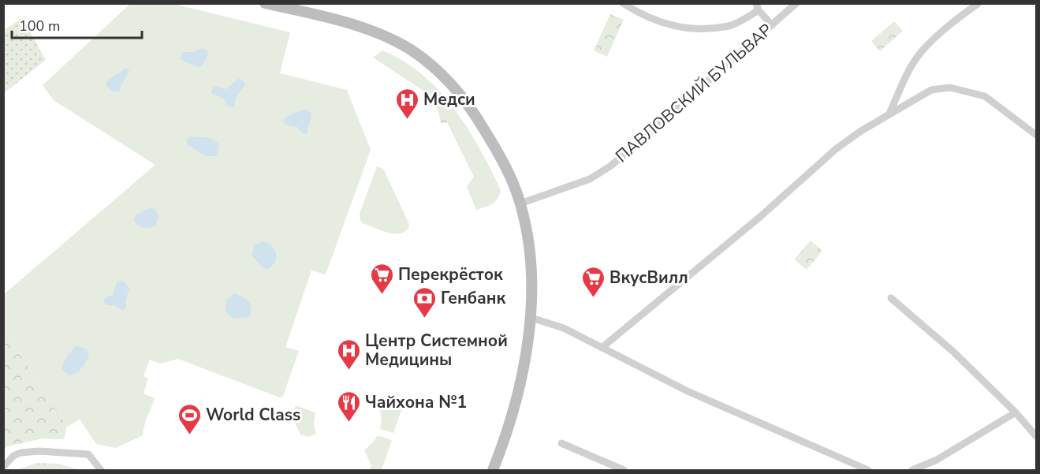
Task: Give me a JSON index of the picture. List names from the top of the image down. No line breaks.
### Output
{"streets":{"street":["ПАВЛОВСКИЙ БУЛЬВАР"]},"places":{"hospital":["Медси","Центр Системной Медицины"],"supermarket":["Перекрёсток","ВкусВилл"],"bank":["Генбанк"],"restaurant":["Чайхона №1"],"sports":["World Class"]},"scale_bar":"100 m"}
